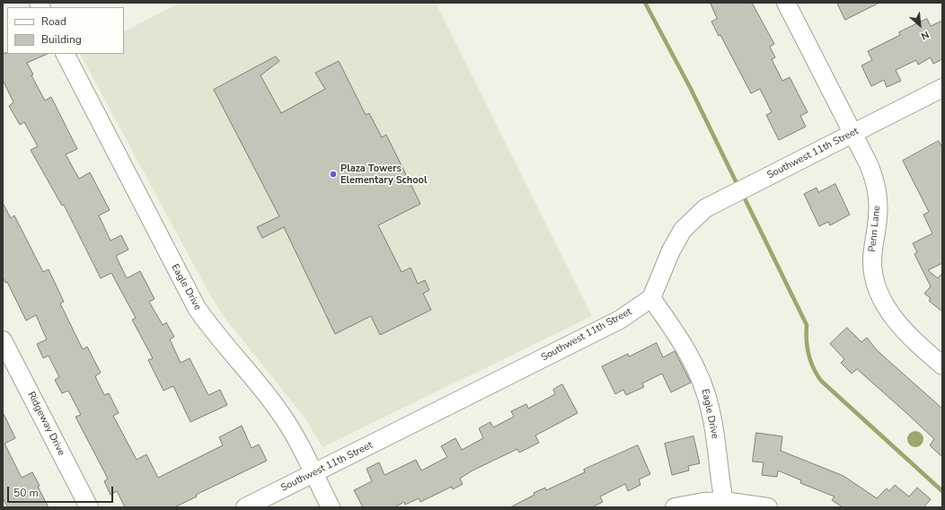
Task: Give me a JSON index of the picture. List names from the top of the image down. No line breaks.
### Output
{"streets":{"street":["Southwest 11th Street","Penn Lane","Eagle Drive","Ridgeway Drive"]},"crossings":[["Southwest 11th Street","Penn Lane"],["Southwest 11th Street","Eagle Drive"]],"places":["Plaza Towers Elementary School"],"legend":["Road","Building"],"scale_bar":"50 m","north":"bottom right"}
